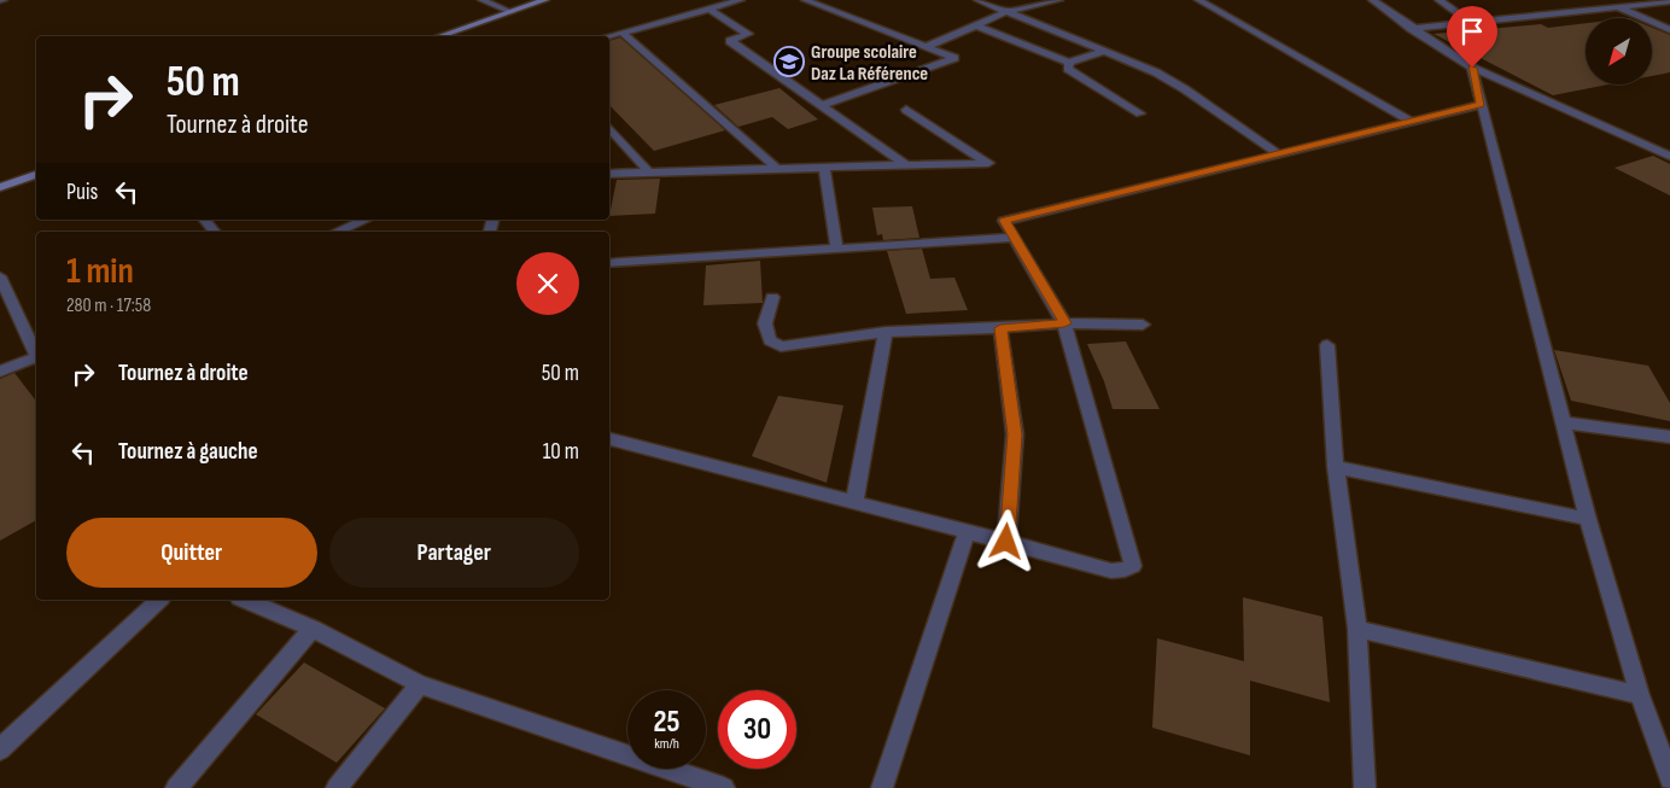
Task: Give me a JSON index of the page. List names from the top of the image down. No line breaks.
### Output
{"places":{"school or university":["Groupe scolaire Daz La Référence"]},"north":"bottom left","page":{"turn":["50 m","Tournez à droite"],"then":"Puis","heading":["1 min","280 m · 17:58"],"list":[{"name":"Tournez à droite","value":"50 m"},{"name":"Tournez à gauche","value":"10 m"}],"buttons":["Quitter","Partager"],"speed":"25 km/h","limit":"30"}}
